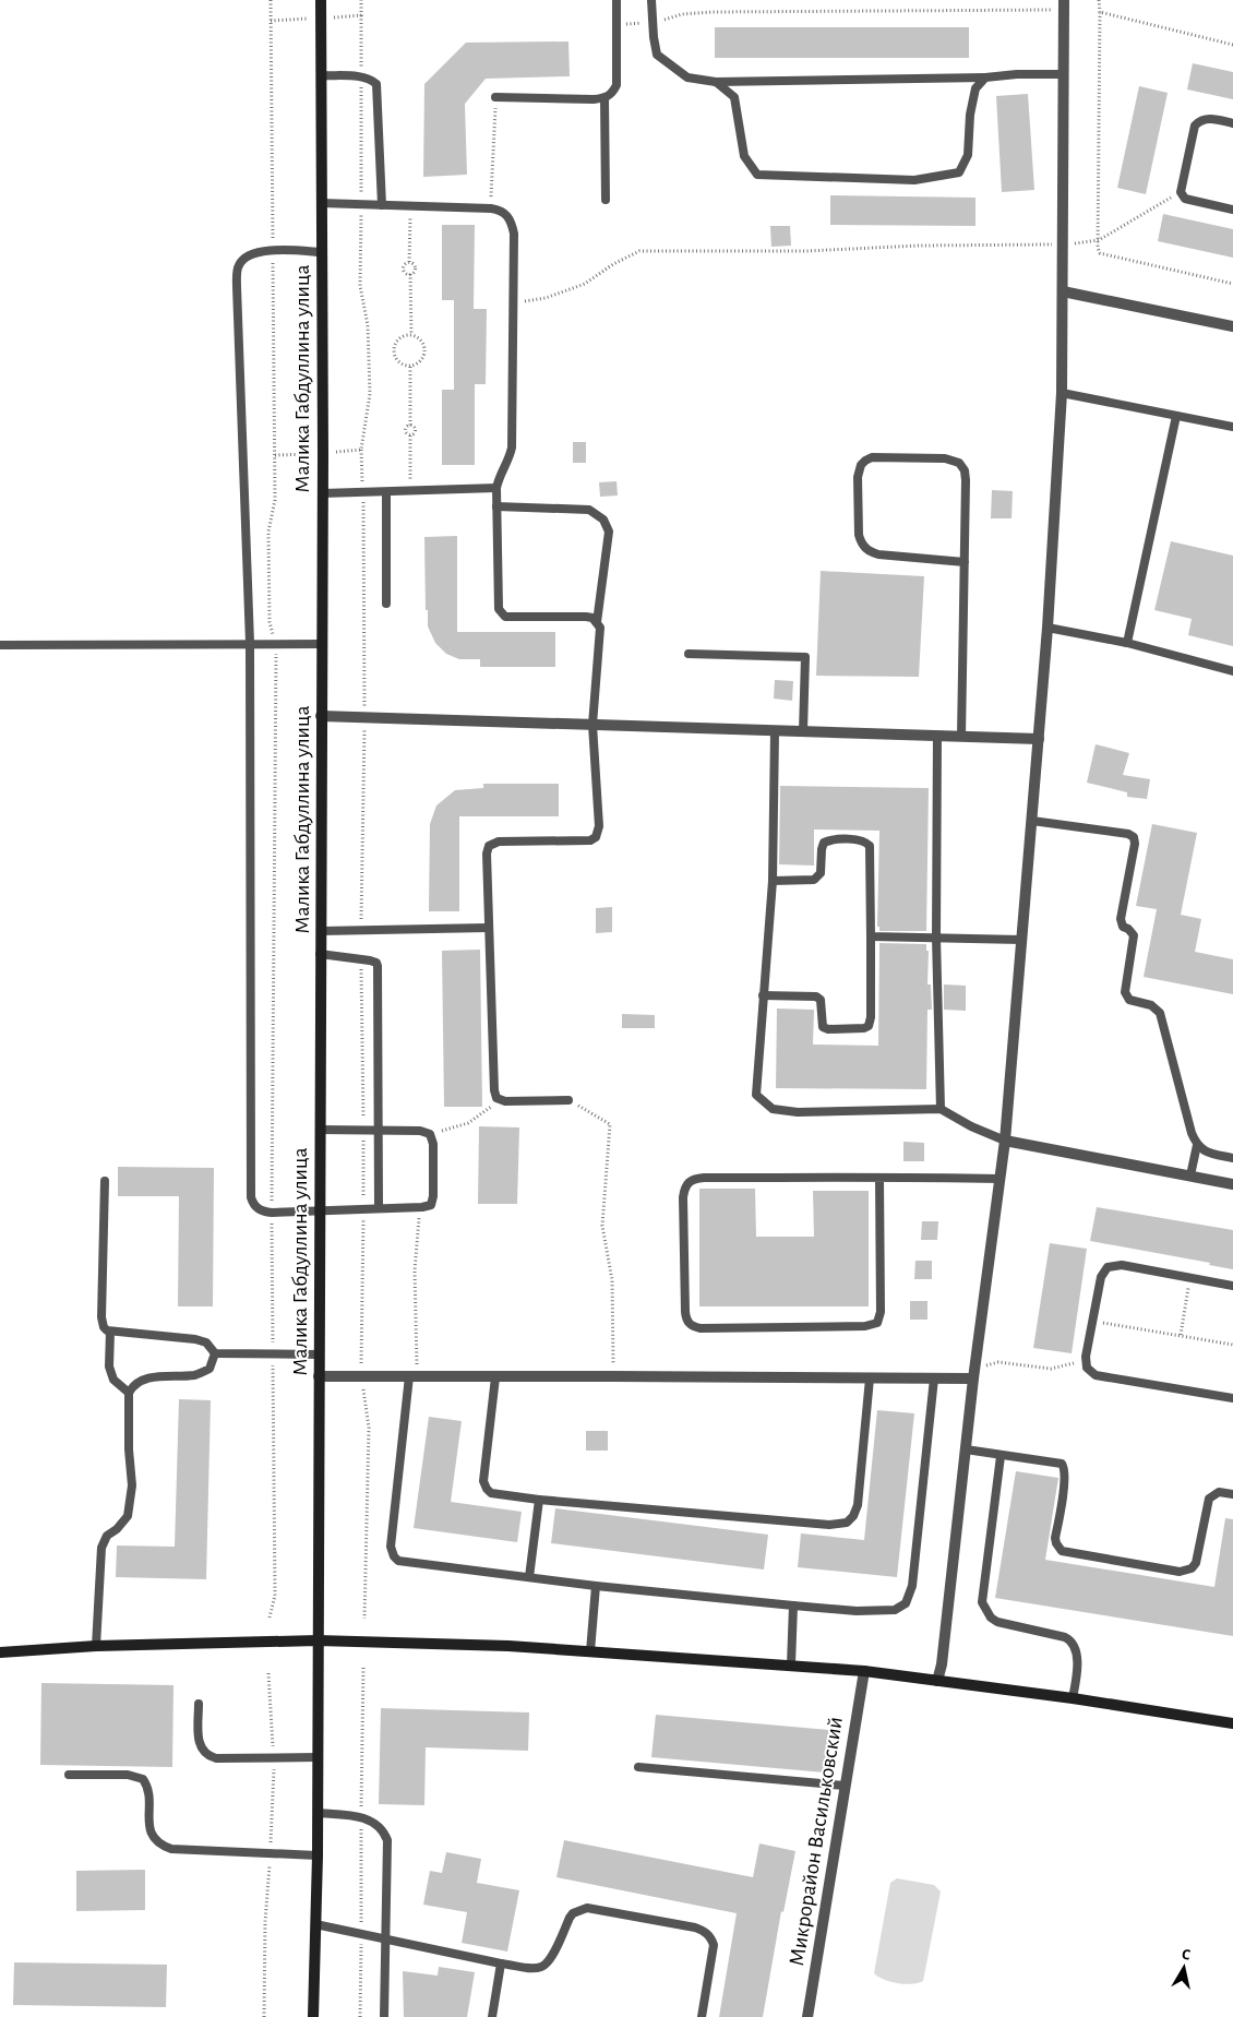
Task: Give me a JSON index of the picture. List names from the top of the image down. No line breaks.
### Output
{"streets":{"street":["Малика Габдуллина улица","Микрорайон Васильковский"]},"north":"top"}
